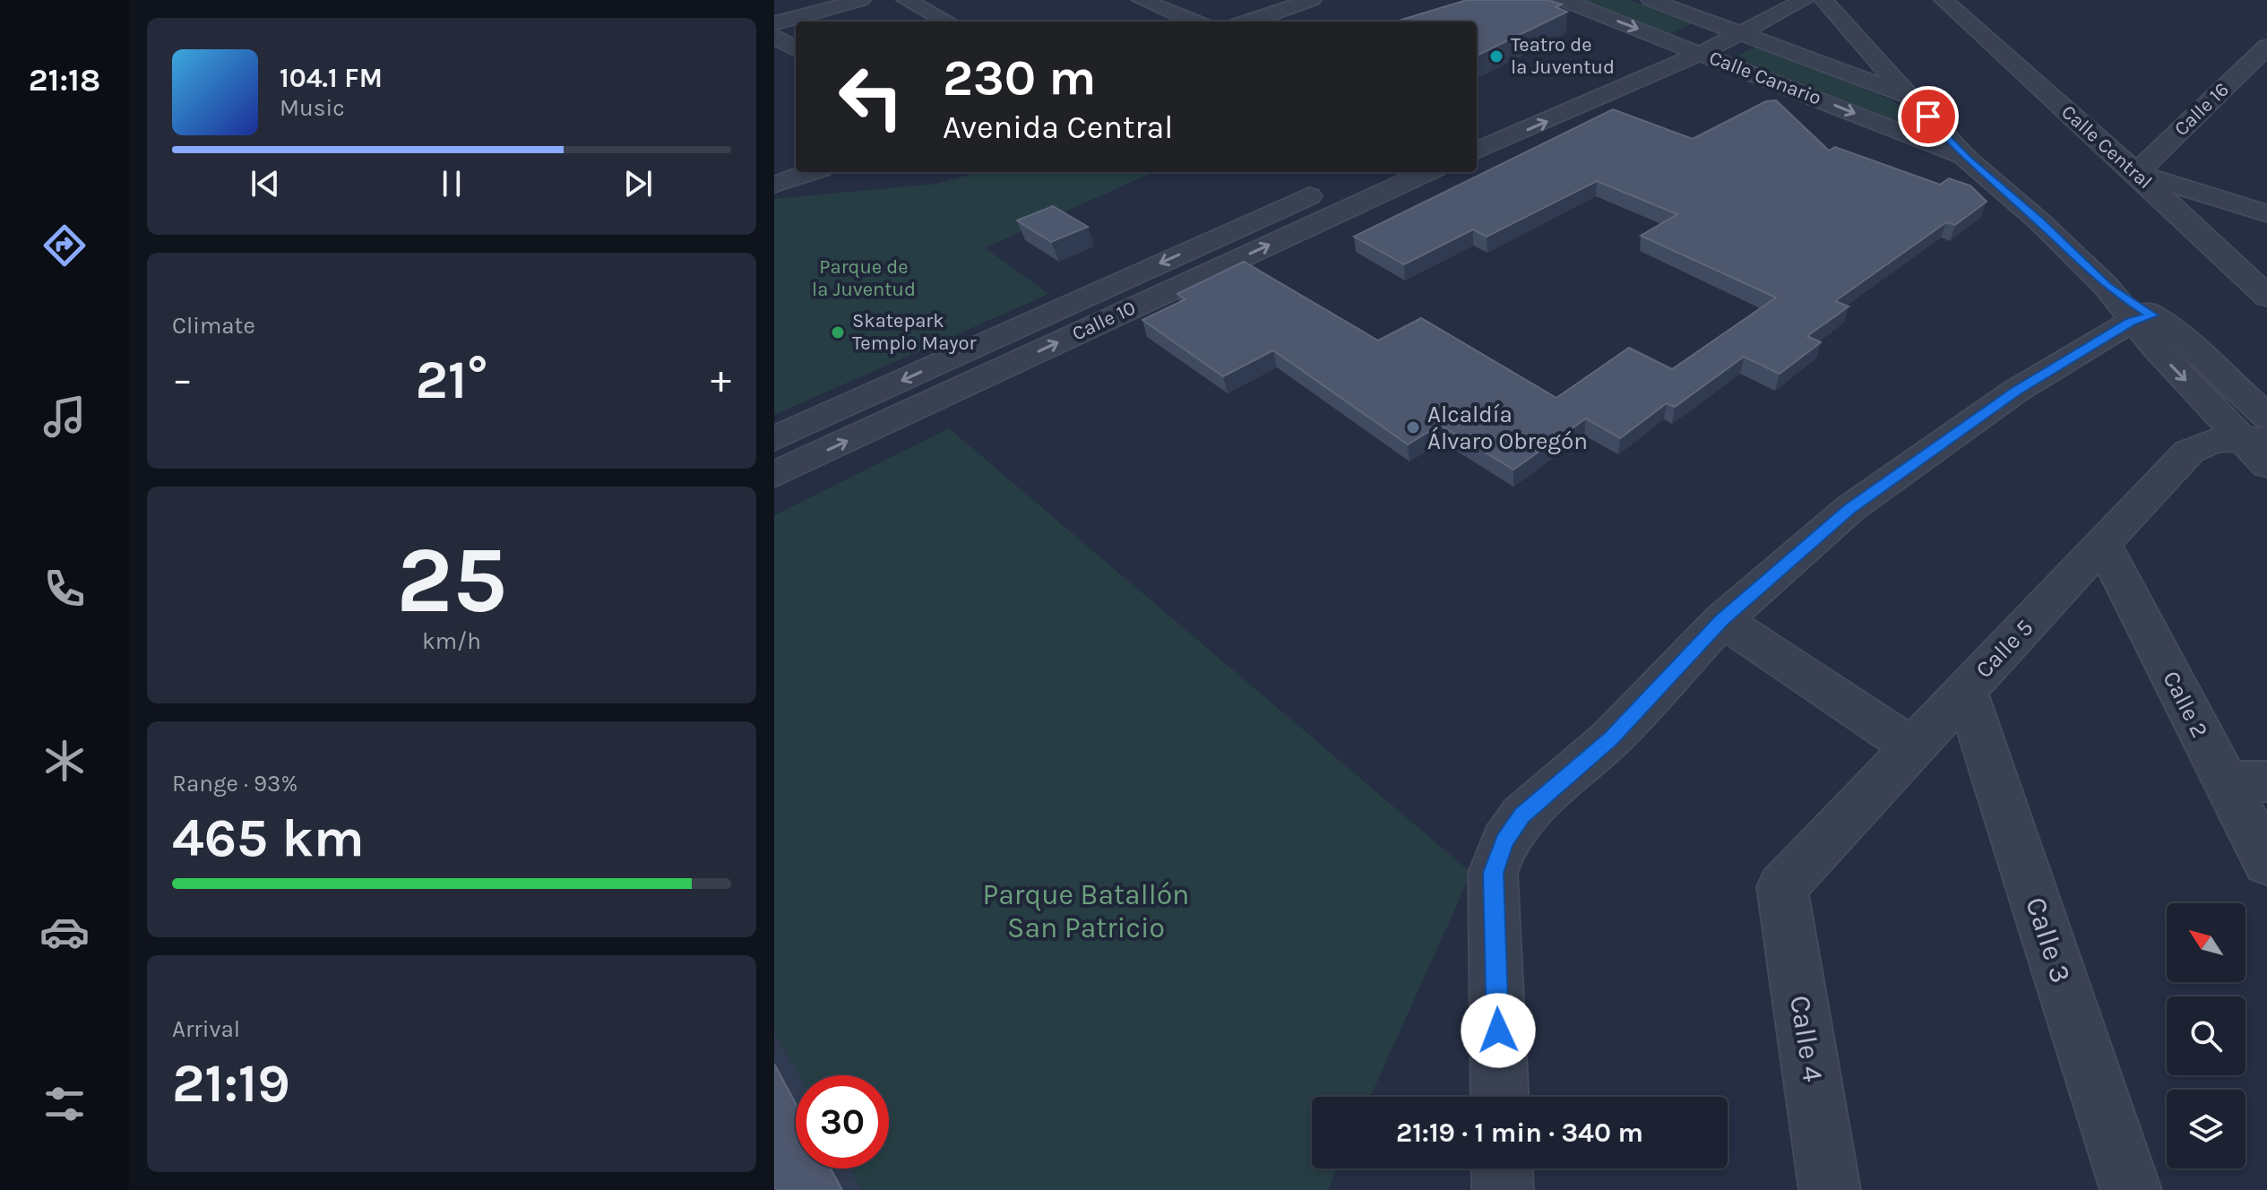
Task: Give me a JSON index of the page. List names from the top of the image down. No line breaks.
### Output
{"streets":{"street":["Calle Canario","Calle 16","Calle Central","Calle 10","Calle 5","Calle 2","Calle 3","Calle 4"]},"crossings":[["Calle 16","Calle Central"],["Calle 5","Calle 2"],["Calle 5","Calle 3"],["Calle 5","Calle 4"]],"parks":["Parque de la Juventud","Parque Batallón San Patricio"],"places":["Teatro de la Juventud","Skatepark Templo Mayor","Alcaldía Álvaro Obregón"],"north":"top left","page":{"tabs":"21:18","turn":["230 m","Avenida Central"],"song":["104.1 FM","Music"],"tile":["Climate",["25","km/h"],["Range · 93%","465 km"],["Arrival","21:19"]],"heat":["−","21°","+"],"limit":"30","trip":"21:19 · 1 min · 340 m"}}
